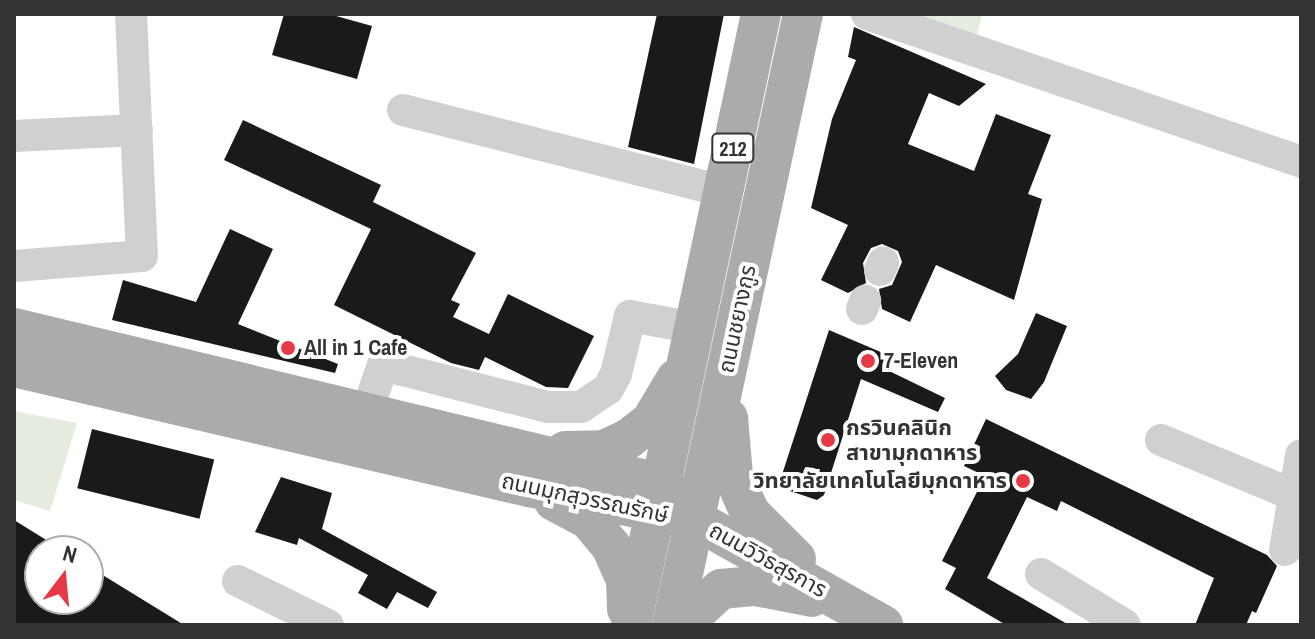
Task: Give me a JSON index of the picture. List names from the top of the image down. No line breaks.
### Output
{"streets":{"main road":["212","ถนนชยางกูร","ถนนมุกสุวรรณรักษ์","ถนนวิวิธสุรการ"]},"crossings":[["ถนนชยางกูร","ถนนมุกสุวรรณรักษ์"],["ถนนชยางกูร","ถนนวิวิธสุรการ"],["ถนนมุกสุวรรณรักษ์","ถนนวิวิธสุรการ"]],"places":["All in 1 Cafe","7-Eleven","กรวินคลินิก สาขามุกดาหาร","วิทยาลัยเทคโนโลยีมุกดาหาร"],"north":"top"}
